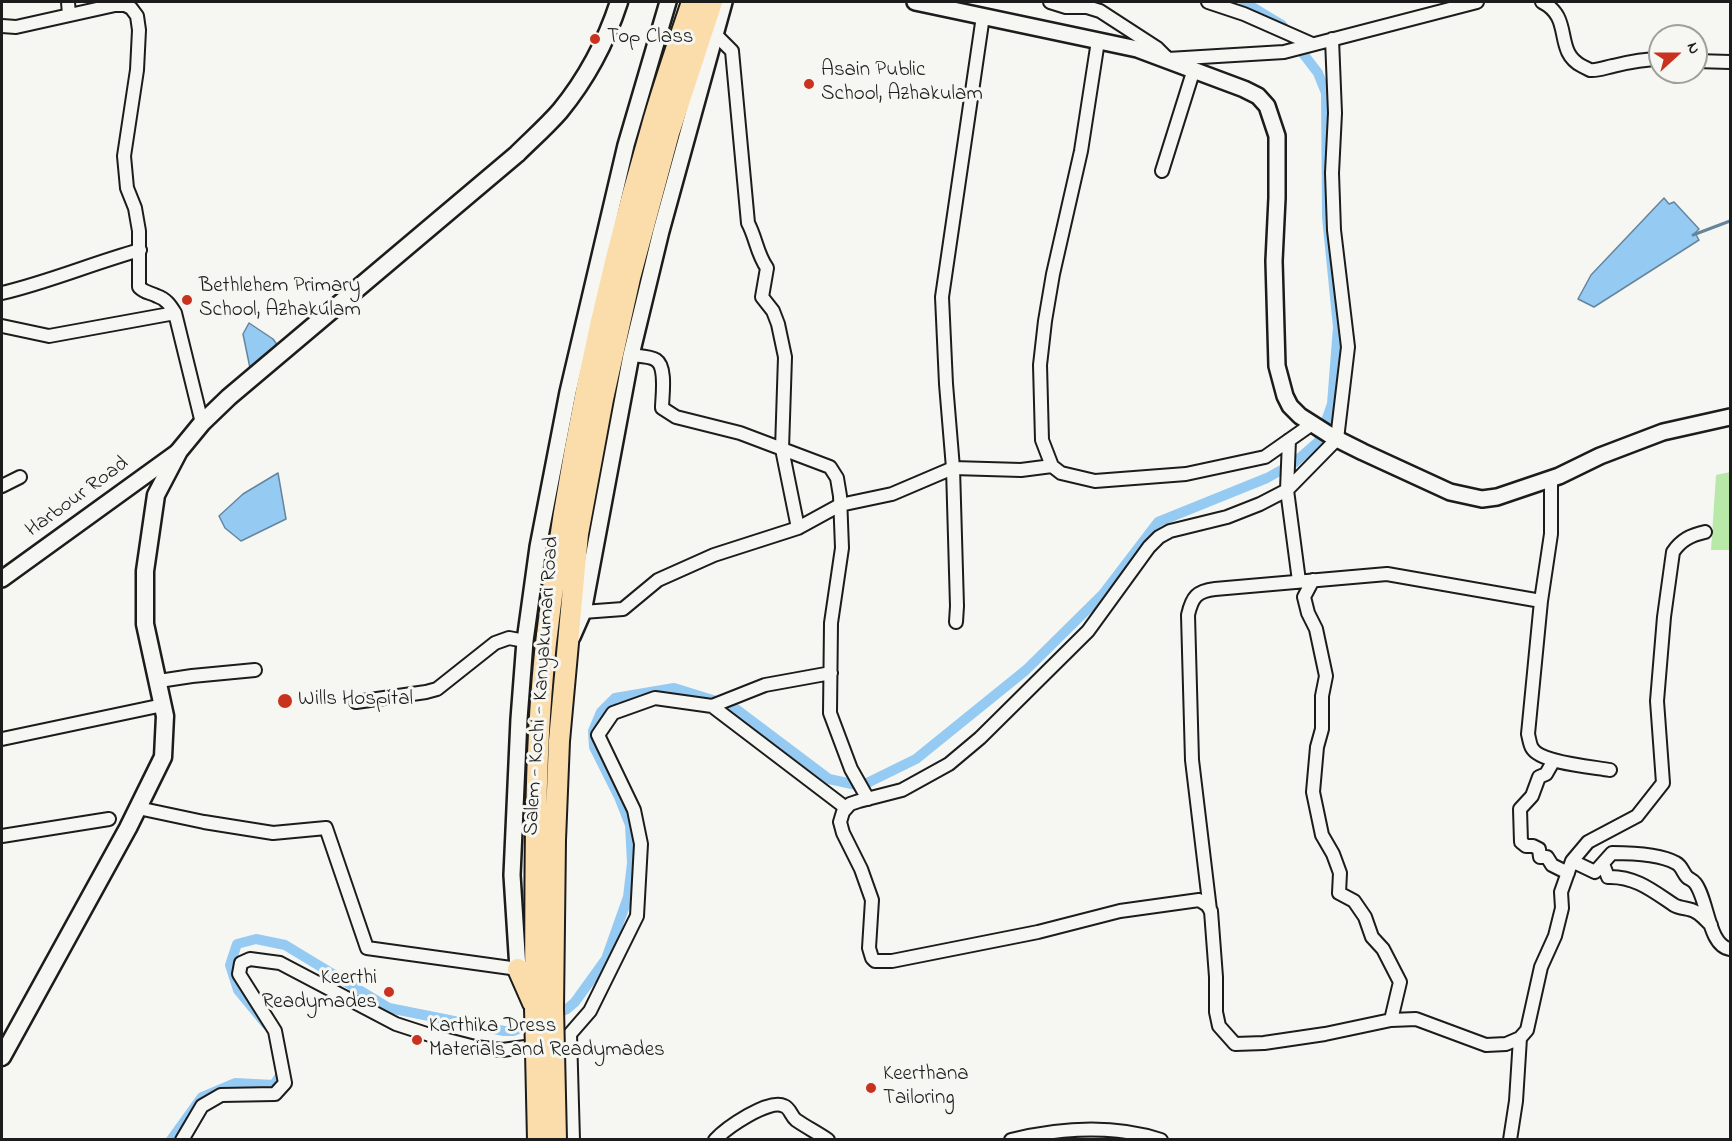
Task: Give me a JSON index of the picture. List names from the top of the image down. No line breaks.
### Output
{"streets":{"highway":["Salem - Kochi - Kanyakumari Road"],"street":["Harbour Road"]},"places":["Top Class","Asain Public School, Azhakulam","Bethlehem Primary School, Azhakulam","Wills Hospital","Keerthi Readymades","Karthika Dress Materials and Readymades","Keerthana Tailoring"],"north":"right"}
